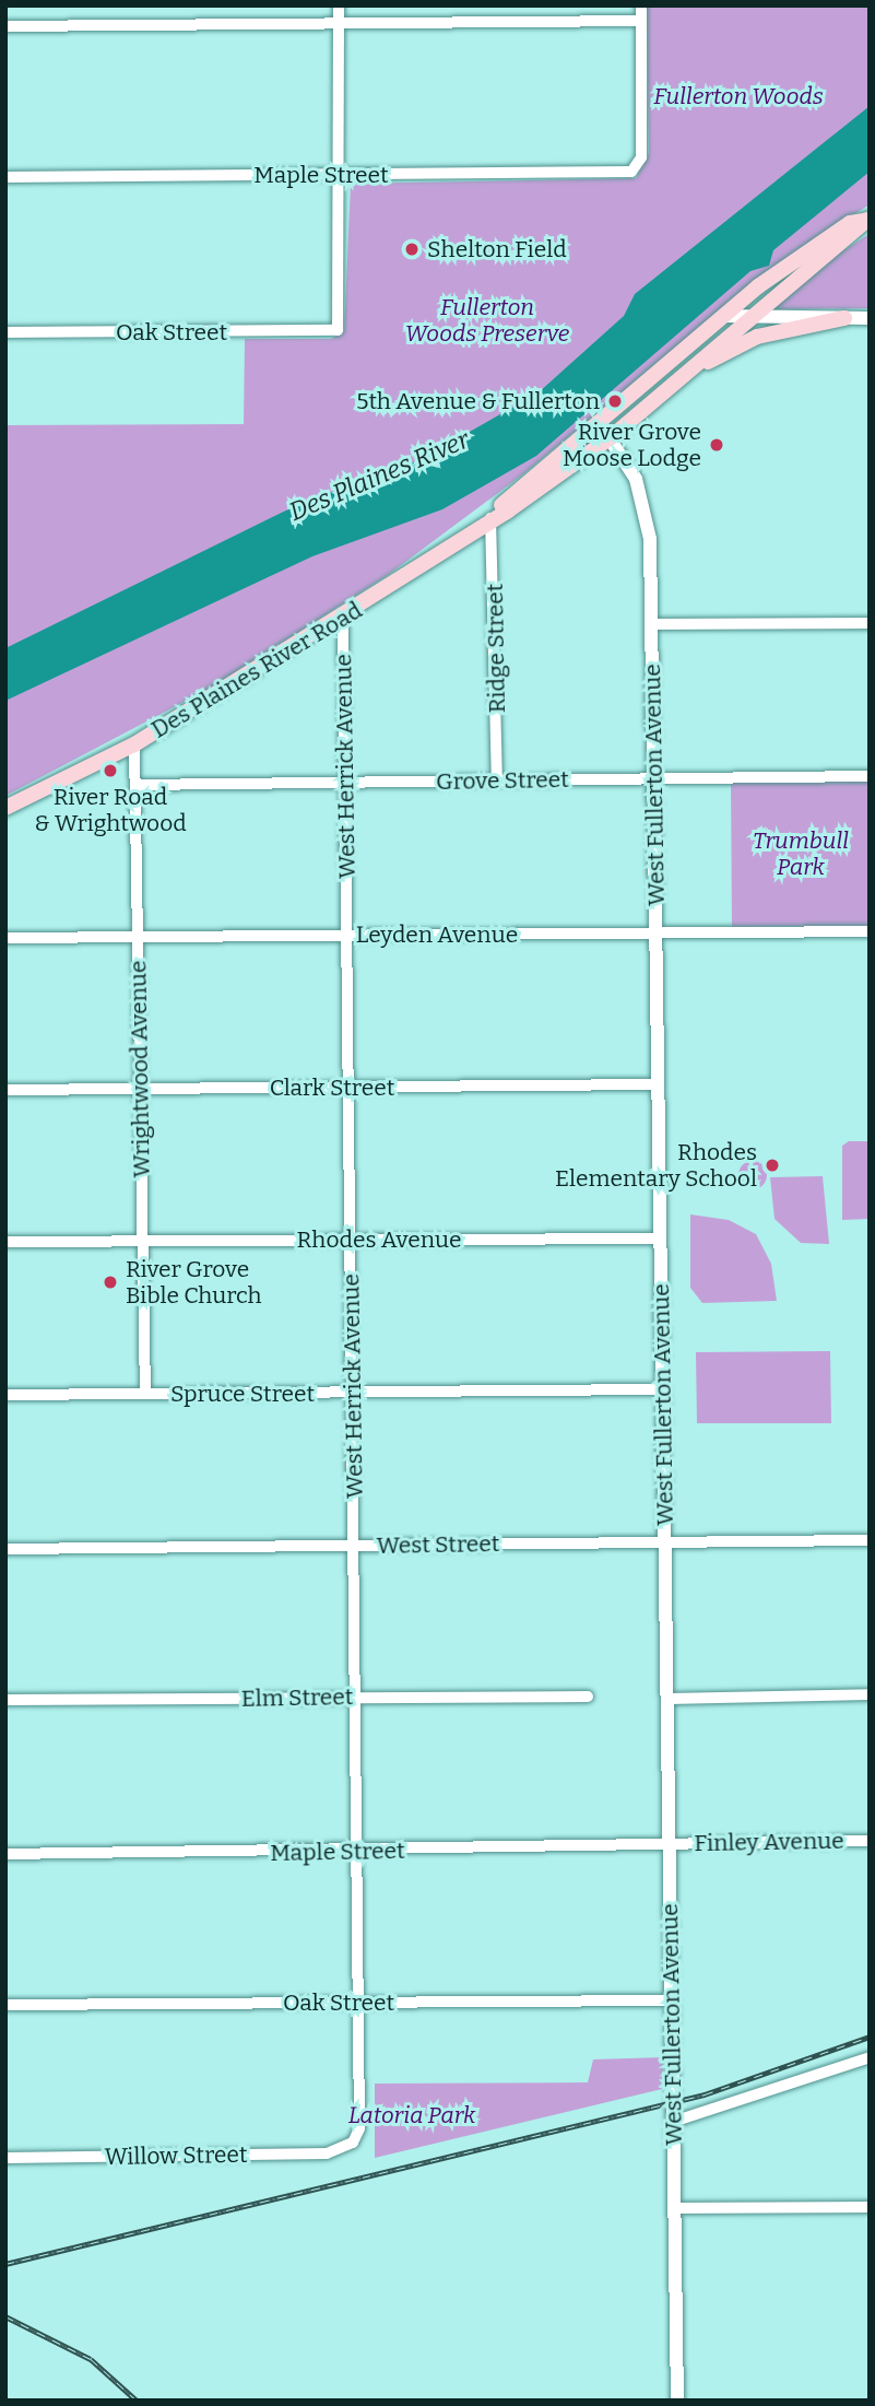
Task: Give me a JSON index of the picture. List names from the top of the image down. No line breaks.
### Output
{"streets":{"main road":["Des Plaines River Road"],"street":["Maple Street","Oak Street","Ridge Street","West Herrick Avenue","Grove Street","West Fullerton Avenue","Leyden Avenue","Wrightwood Avenue","Clark Street","Rhodes Avenue","Spruce Street","West Street","Elm Street","Finley Avenue","Willow Street"]},"crossings":[["Maple Street","Oak Street"],["Maple Street","West Herrick Avenue"],["Maple Street","West Fullerton Avenue"],["Maple Street","Finley Avenue"],["Oak Street","West Herrick Avenue"],["Oak Street","West Fullerton Avenue"],["Ridge Street","Des Plaines River Road"],["Ridge Street","Grove Street"],["Des Plaines River Road","West Herrick Avenue"],["Des Plaines River Road","West Fullerton Avenue"],["Des Plaines River Road","Wrightwood Avenue"],["West Herrick Avenue","Grove Street"],["West Herrick Avenue","Leyden Avenue"],["West Herrick Avenue","Clark Street"],["West Herrick Avenue","Rhodes Avenue"],["West Herrick Avenue","Spruce Street"],["West Herrick Avenue","West Street"],["West Herrick Avenue","Elm Street"],["West Herrick Avenue","Willow Street"],["Grove Street","West Fullerton Avenue"],["Grove Street","Wrightwood Avenue"],["West Fullerton Avenue","Leyden Avenue"],["West Fullerton Avenue","Clark Street"],["West Fullerton Avenue","Rhodes Avenue"],["West Fullerton Avenue","Spruce Street"],["West Fullerton Avenue","West Street"],["West Fullerton Avenue","Finley Avenue"],["Leyden Avenue","Wrightwood Avenue"],["Wrightwood Avenue","Clark Street"],["Wrightwood Avenue","Rhodes Avenue"],["Wrightwood Avenue","Spruce Street"]],"water":["Des Plaines River"],"parks":["Fullerton Woods","Fullerton Woods Preserve","Trumbull Park","Latoria Park"],"places":["Shelton Field","5th Avenue & Fullerton","River Grove Moose Lodge","River Road & Wrightwood","Rhodes Elementary School","River Grove Bible Church"]}
